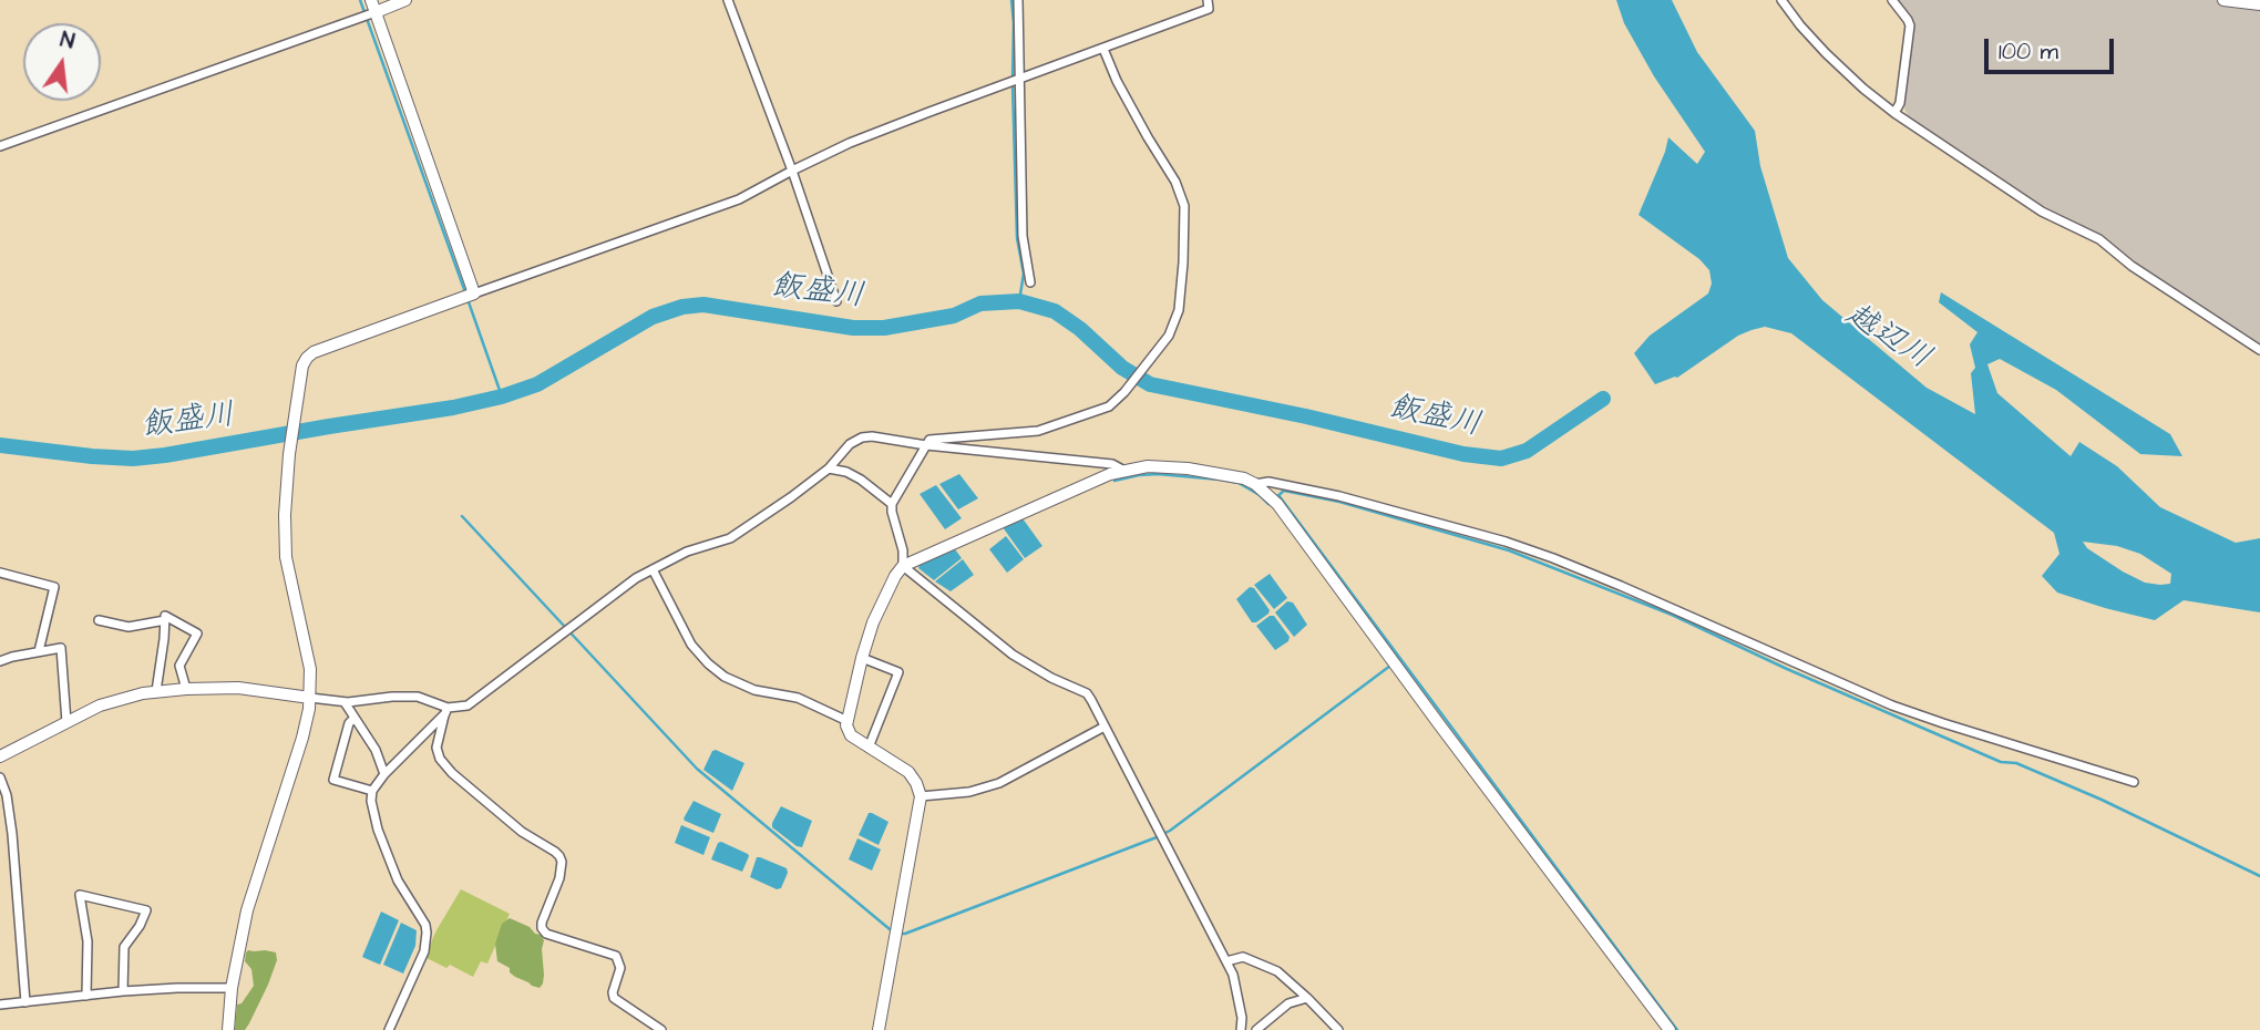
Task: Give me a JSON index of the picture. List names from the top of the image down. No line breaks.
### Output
{"water":["飯盛川","越辺川"],"scale_bar":"100 m","north":"top"}
